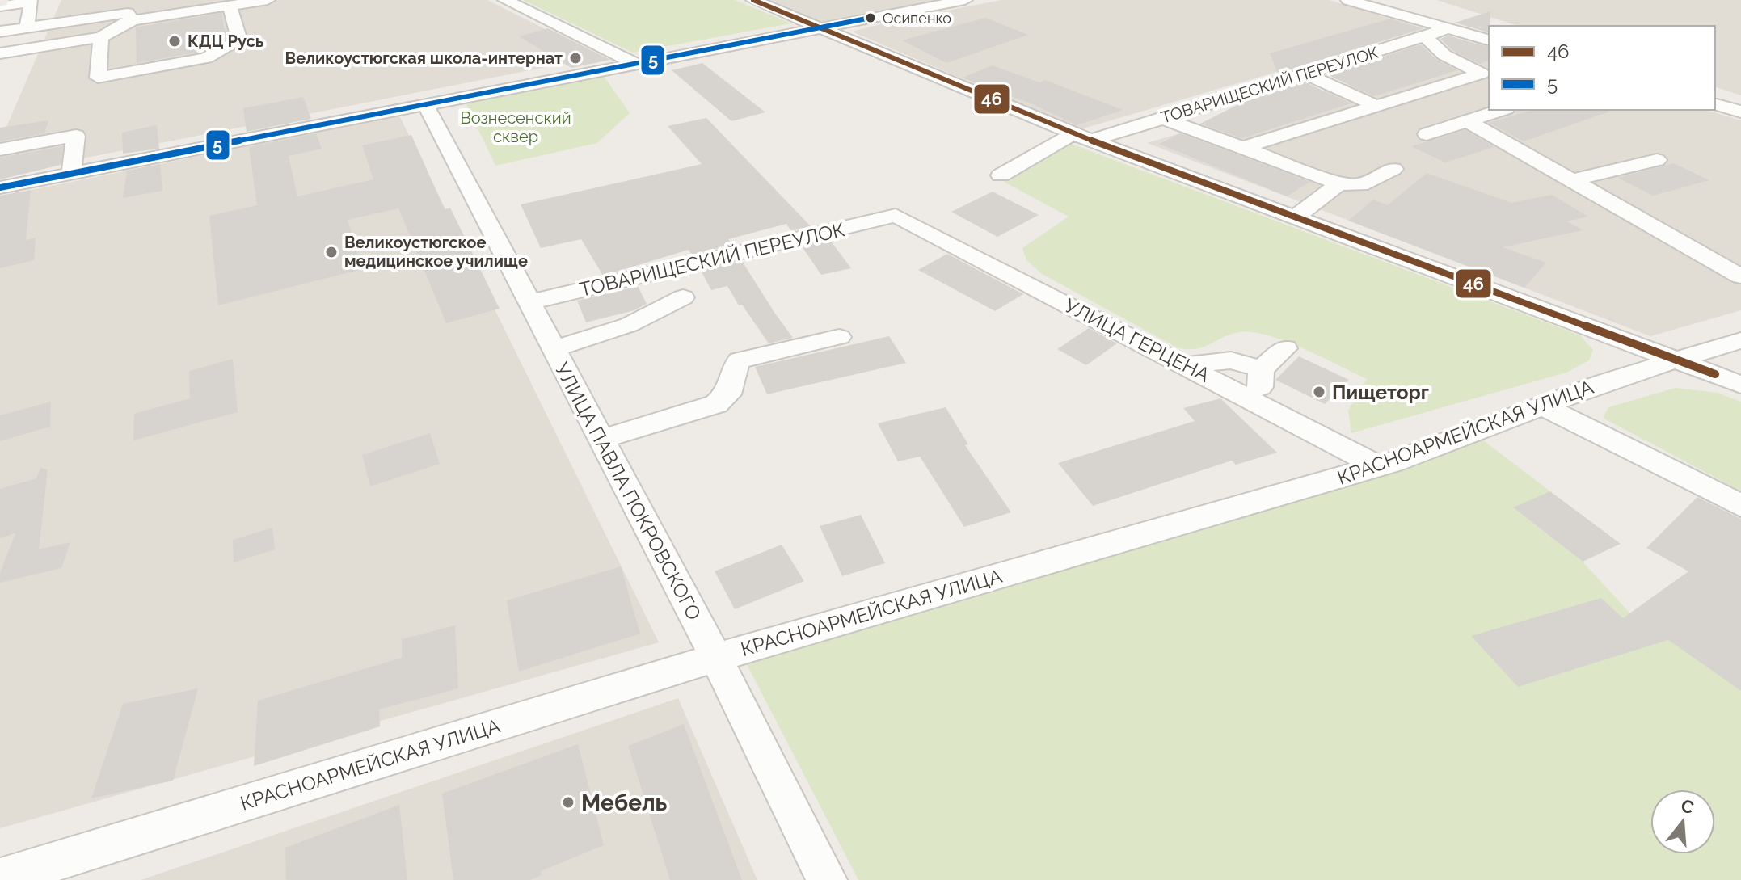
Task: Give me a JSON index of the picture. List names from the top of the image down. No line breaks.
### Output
{"streets":{"street":["ТОВАРИЩЕСКИЙ ПЕРЕУЛОК","УЛИЦА ГЕРЦЕНА","КРАСНОАРМЕЙСКАЯ УЛИЦА","УЛИЦА ПАВЛА ПОКРОВСКОГО"]},"crossings":[["ТОВАРИЩЕСКИЙ ПЕРЕУЛОК","УЛИЦА ГЕРЦЕНА"],["ТОВАРИЩЕСКИЙ ПЕРЕУЛОК","УЛИЦА ПАВЛА ПОКРОВСКОГО"],["УЛИЦА ГЕРЦЕНА","КРАСНОАРМЕЙСКАЯ УЛИЦА"],["КРАСНОАРМЕЙСКАЯ УЛИЦА","УЛИЦА ПАВЛА ПОКРОВСКОГО"]],"parks":["Вознесенский сквер"],"places":["Осипенко","КДЦ Русь","Великоустюгская школа-интернат","Великоустюгское медицинское училище","Пищеторг","Мебель"],"lines":["transit line 46","transit line 5"],"legend":["46","5"],"north":"top"}
